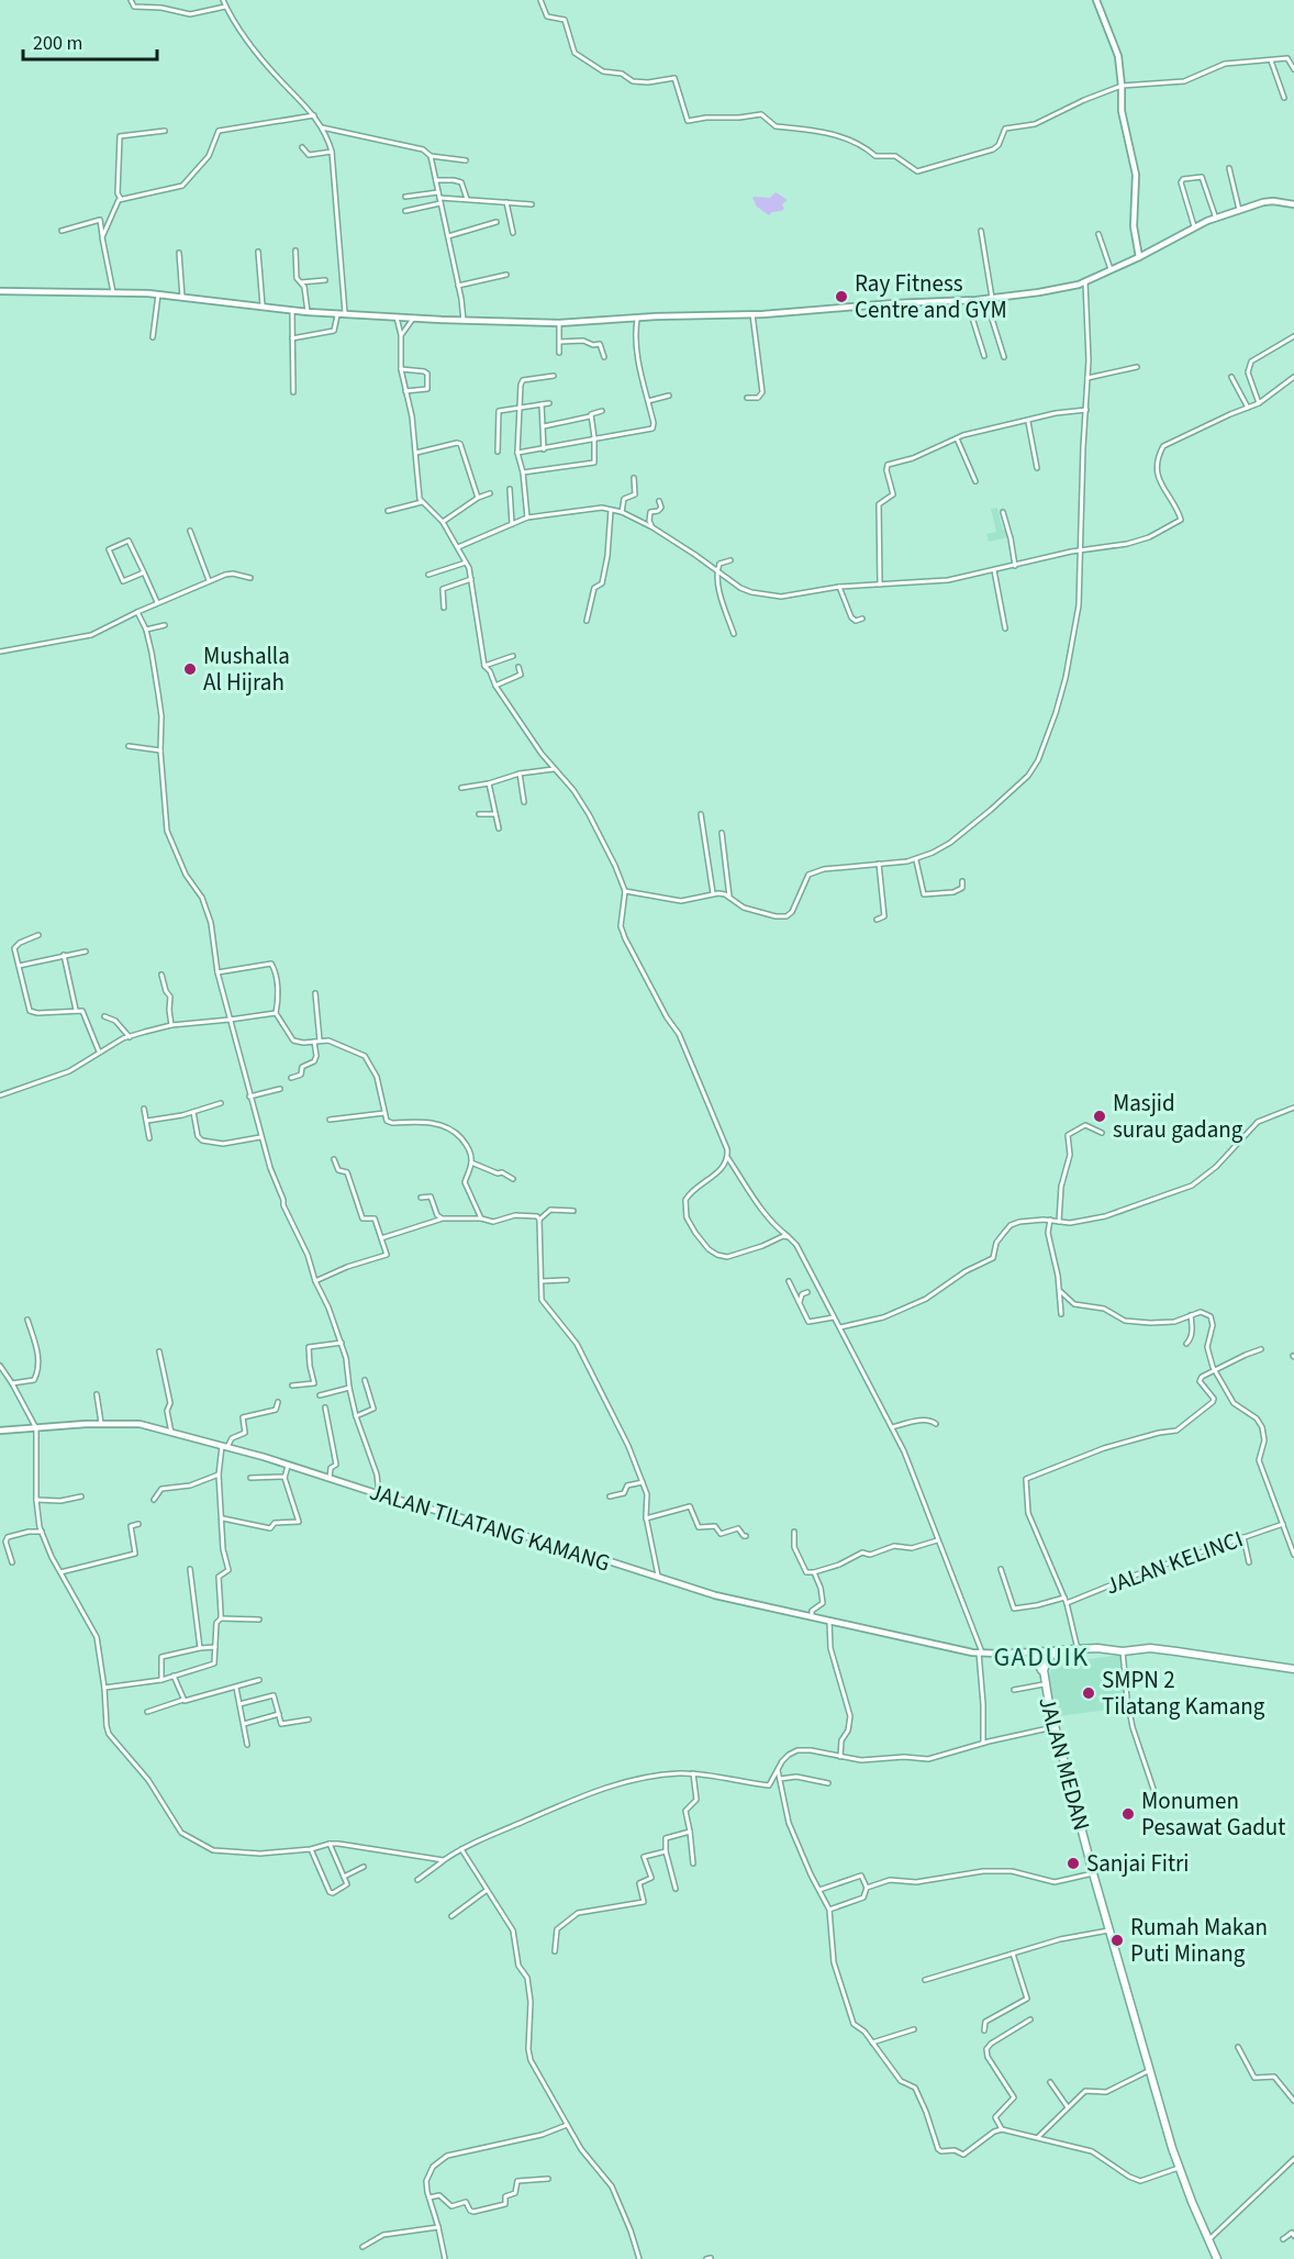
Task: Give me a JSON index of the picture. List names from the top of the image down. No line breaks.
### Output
{"streets":{"highway":["JALAN MEDAN"],"street":["JALAN TILATANG KAMANG","JALAN KELINCI"]},"crossings":[["JALAN TILATANG KAMANG","JALAN MEDAN"]],"districts":["GADUIK"],"places":["Ray Fitness Centre and GYM","Mushalla Al Hijrah","Masjid surau gadang","SMPN 2 Tilatang Kamang","Monumen Pesawat Gadut","Sanjai Fitri","Rumah Makan Puti Minang"],"scale_bar":"200 m"}
